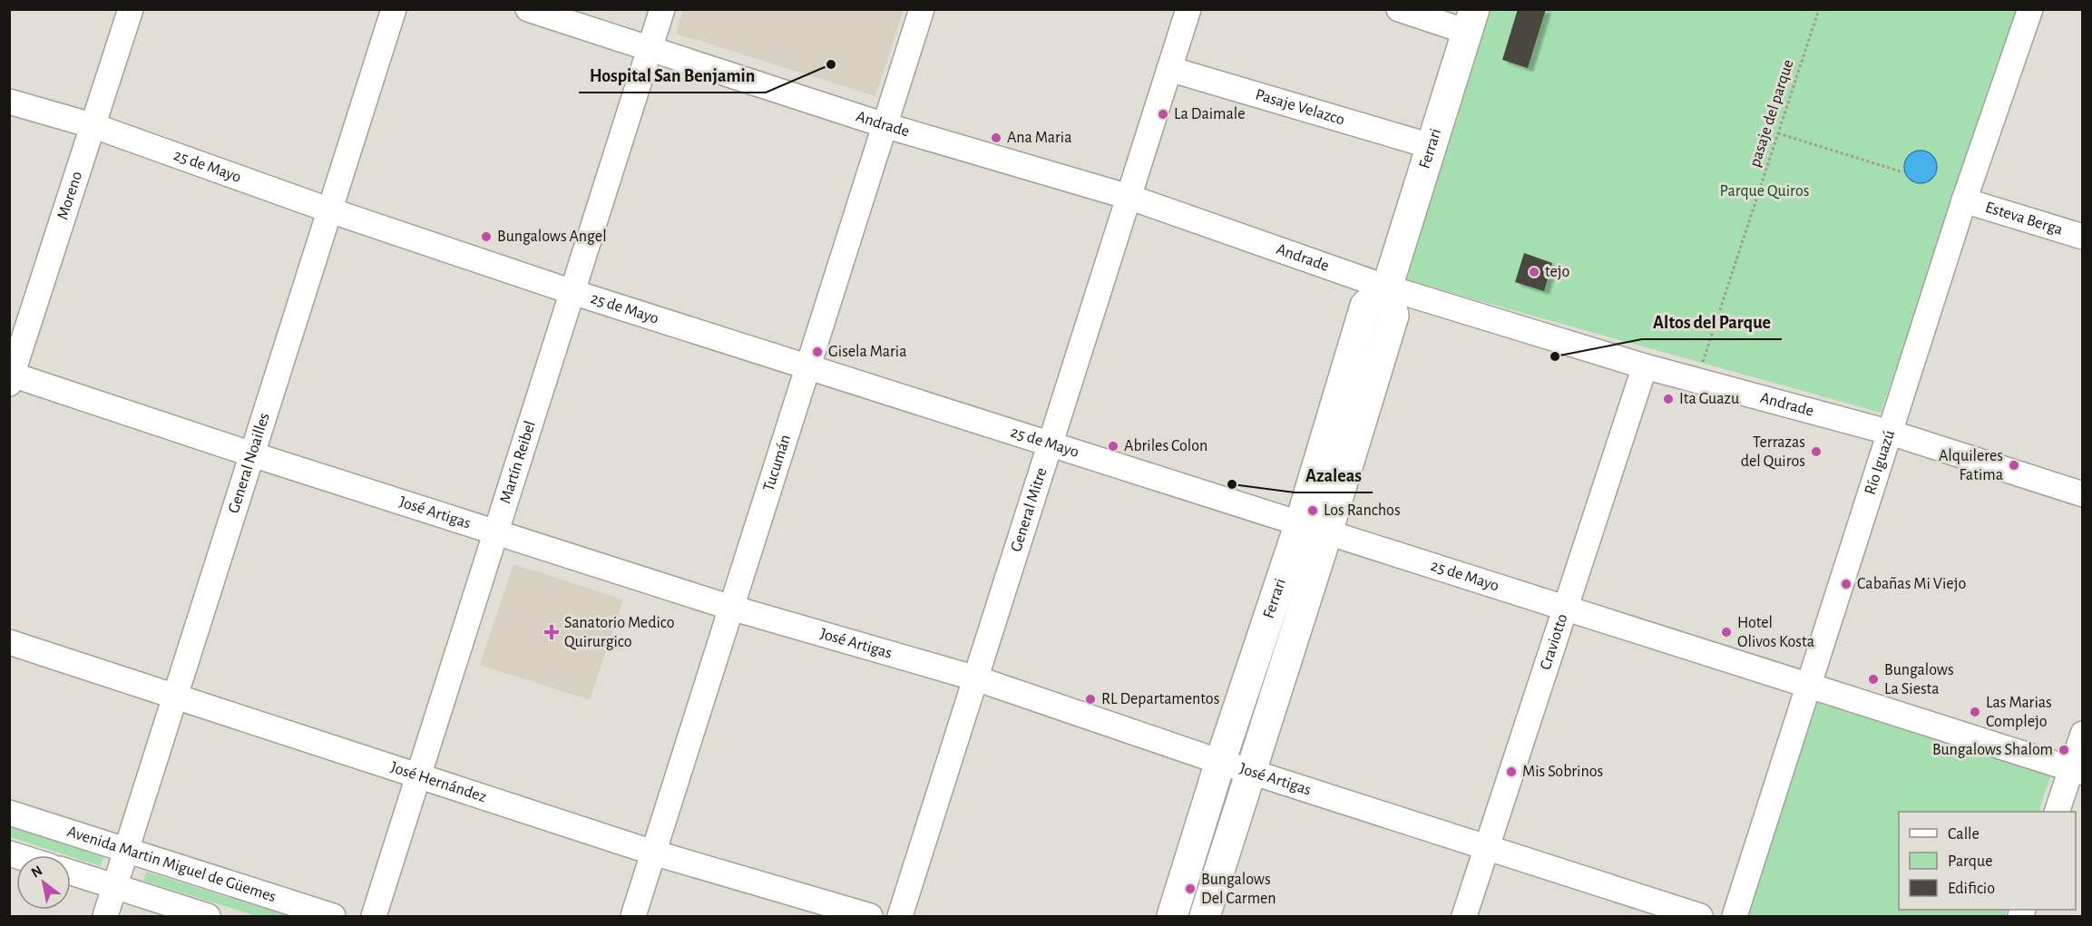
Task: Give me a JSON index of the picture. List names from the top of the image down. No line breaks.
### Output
{"streets":{"main road":["Ferrari"],"street":["Pasaje Velazco","Andrade","25 de Mayo","Moreno","Esteva Berga","Río Iguazú","General Noailles","Martín Reibel","Tucumán","General Mitre","José Artigas","Craviotto","José Hernández","Avenida Martin Miguel de Güemes"],"path":["pasaje del parque"]},"crossings":[["Pasaje Velazco","Ferrari"],["Pasaje Velazco","General Mitre"],["pasaje del parque","Andrade"],["Andrade","Ferrari"],["Andrade","Río Iguazú"],["Andrade","Martín Reibel"],["Andrade","Tucumán"],["Andrade","General Mitre"],["Andrade","Craviotto"],["Ferrari","25 de Mayo"],["Ferrari","José Artigas"],["25 de Mayo","Moreno"],["25 de Mayo","Río Iguazú"],["25 de Mayo","General Noailles"],["25 de Mayo","Martín Reibel"],["25 de Mayo","Tucumán"],["25 de Mayo","General Mitre"],["25 de Mayo","Craviotto"],["Moreno","José Artigas"],["Esteva Berga","Río Iguazú"],["General Noailles","José Artigas"],["General Noailles","José Hernández"],["General Noailles","Avenida Martin Miguel de Güemes"],["Martín Reibel","José Artigas"],["Martín Reibel","José Hernández"],["Tucumán","José Artigas"],["Tucumán","José Hernández"],["General Mitre","José Artigas"],["José Artigas","Craviotto"]],"parks":["Parque Quiros"],"places":{"other":["Hospital San Benjamin","La Daimale","Ana Maria","Bungalows Angel","tejo","Gisela Maria","Altos del Parque","Ita Guazu","Abriles Colon","Terrazas del Quiros","Alquileres Fatima","Azaleas","Los Ranchos","Cabañas Mi Viejo","Hotel Olivos Kosta","Bungalows La Siesta","RL Departamentos","Las Marias Complejo","Bungalows Shalom","Mis Sobrinos","Bungalows Del Carmen"],"health":["Sanatorio Medico Quirurgico"]},"legend":["Calle","Parque","Edificio"],"north":"top left"}
